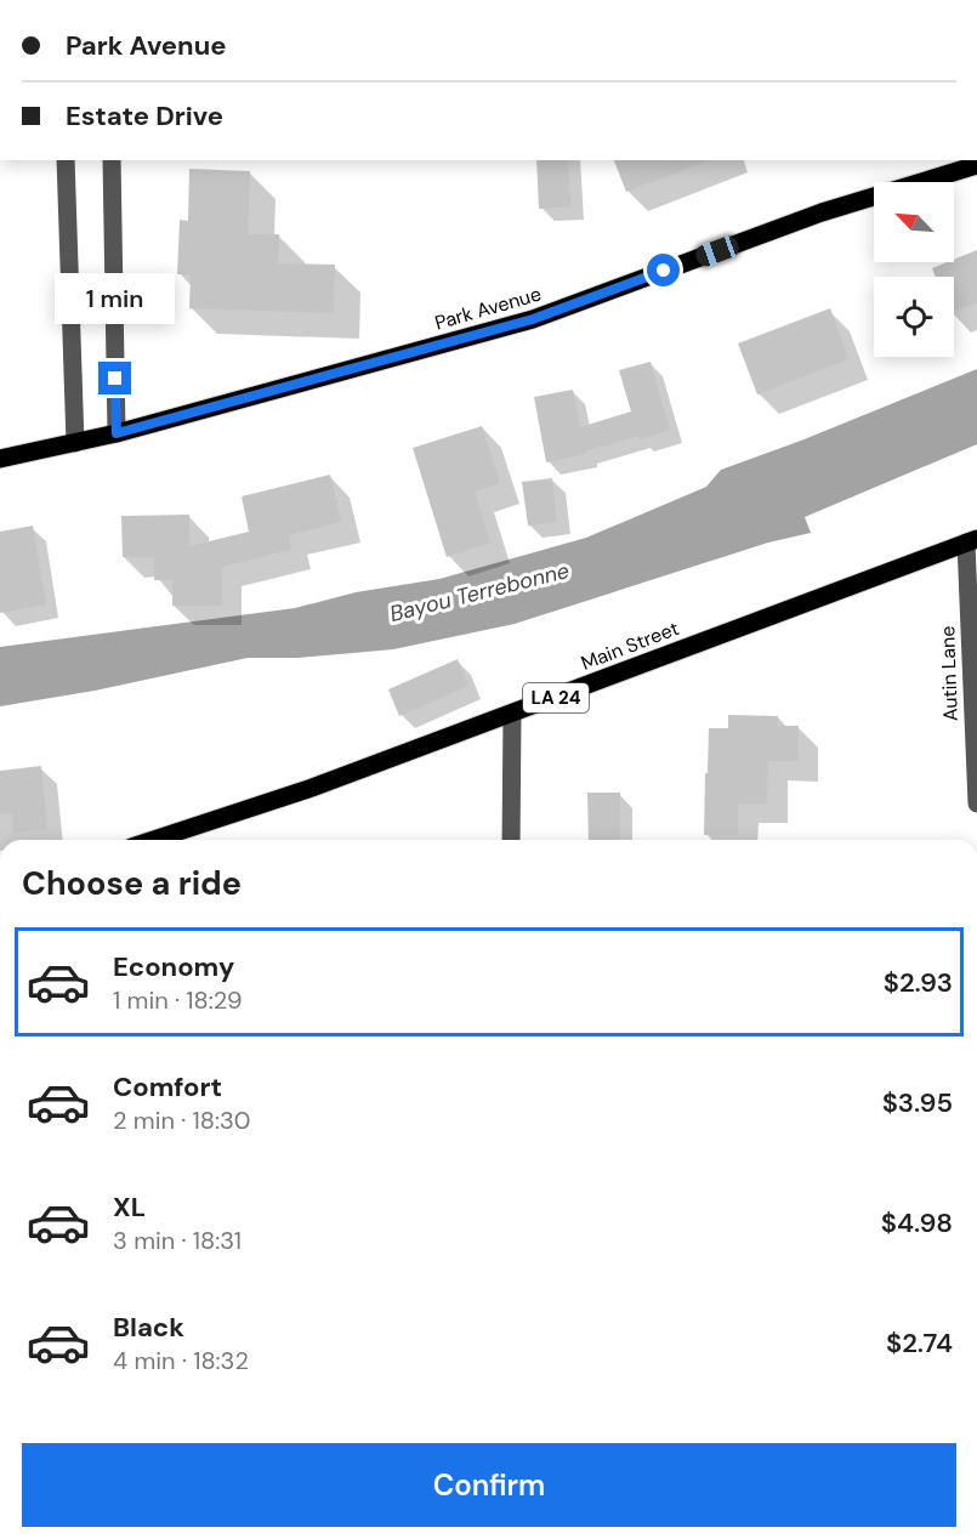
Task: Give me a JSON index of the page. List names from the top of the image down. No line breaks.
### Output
{"streets":{"main road":["Park Avenue","Main Street","LA 24"],"street":["Autin Lane"]},"crossings":[["Main Street","Autin Lane"]],"water":["Bayou Terrebonne"],"north":"top left","page":{"banner":["Park Avenue","Estate Drive"],"bubble":"1 min","heading":"Choose a ride","list":[{"name":"Economy","note":"1 min · 18:29","value":"$2.93"},{"name":"Comfort","note":"2 min · 18:30","value":"$3.95"},{"name":"XL","note":"3 min · 18:31","value":"$4.98"},{"name":"Black","note":"4 min · 18:32","value":"$2.74"}],"buttons":"Confirm"}}
